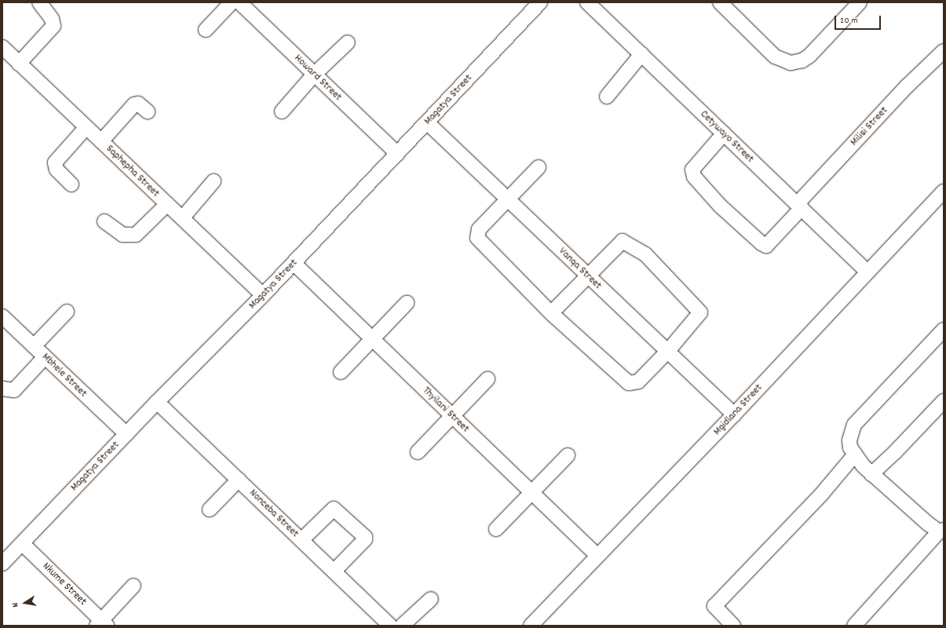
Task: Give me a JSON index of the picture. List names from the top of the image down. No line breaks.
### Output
{"streets":{"street":["Howard Street","Magatya Street","Milisi Street","Cetywayo Street","Saphepha Street","Vanqa Street","Mbhele Street","Thyilani Street","Mgidlana Street","Nonceba Street","Nkume Street"]},"crossings":[["Howard Street","Magatya Street"],["Magatya Street","Saphepha Street"],["Magatya Street","Vanqa Street"],["Magatya Street","Mbhele Street"],["Magatya Street","Thyilani Street"],["Magatya Street","Nonceba Street"],["Magatya Street","Nkume Street"],["Milisi Street","Cetywayo Street"],["Cetywayo Street","Mgidlana Street"],["Vanqa Street","Mgidlana Street"],["Thyilani Street","Mgidlana Street"]],"scale_bar":"20 m","north":"left"}
